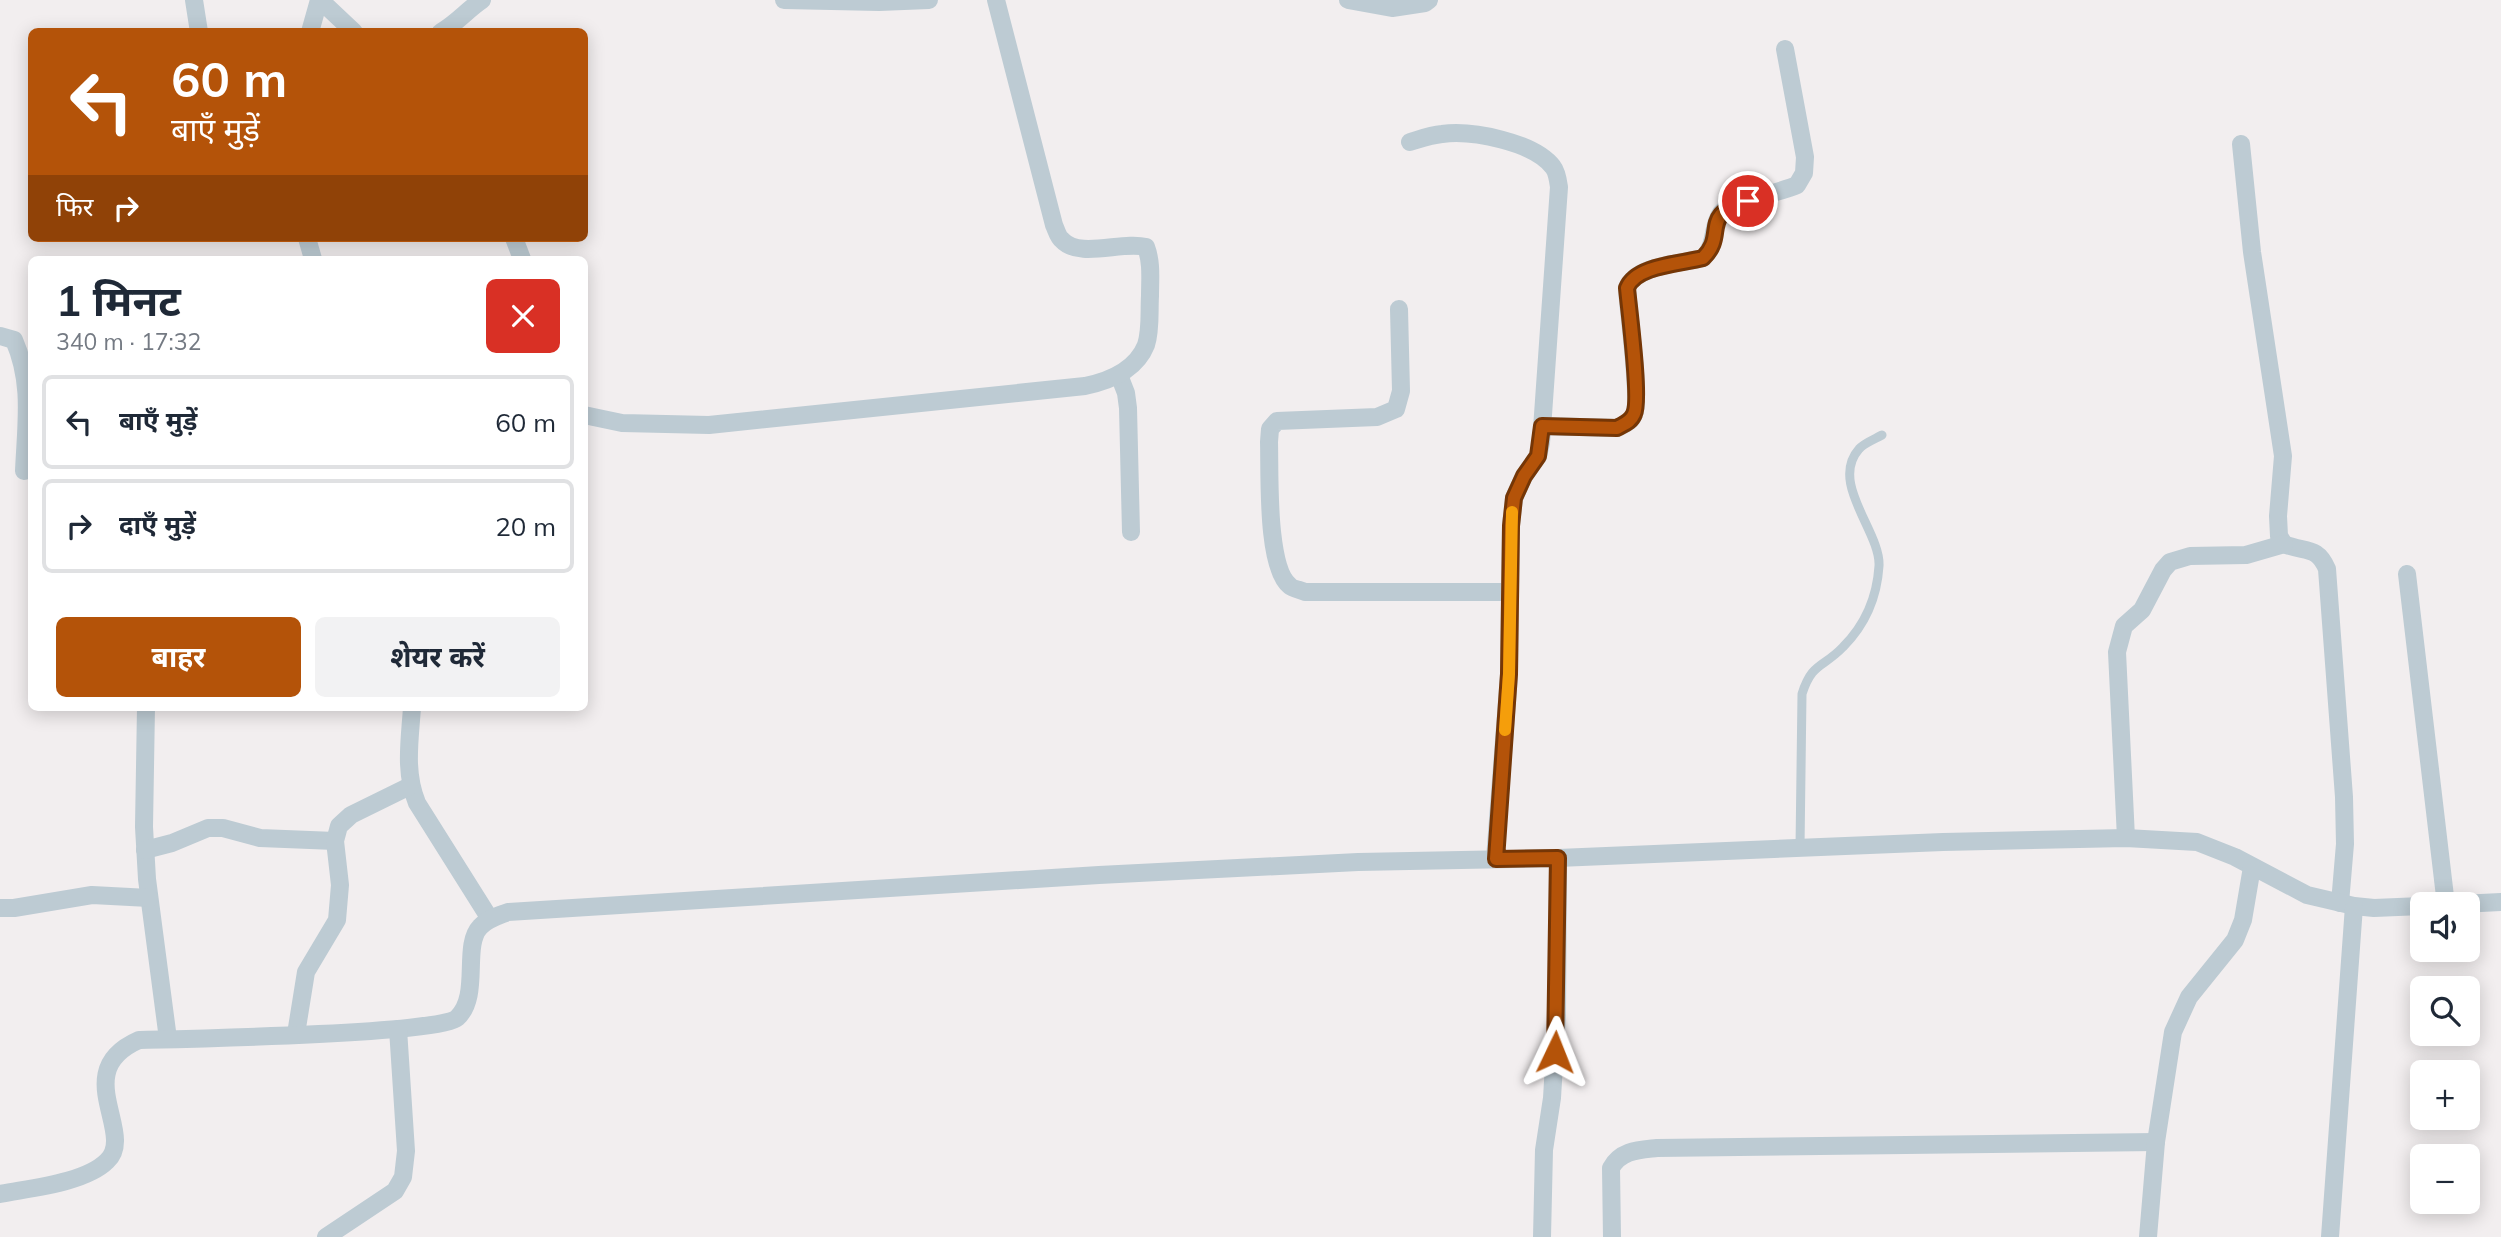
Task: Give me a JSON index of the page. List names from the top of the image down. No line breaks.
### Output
{"page":{"turn":["60 m","बाएँ मुड़ें"],"then":"फिर","heading":["1 मिनट","340 m · 17:32"],"list":[{"name":"बाएँ मुड़ें","value":"60 m"},{"name":"दाएँ मुड़ें","value":"20 m"}],"buttons":["बाहर","शेयर करें"],"map_buttons":["+","−"]}}
